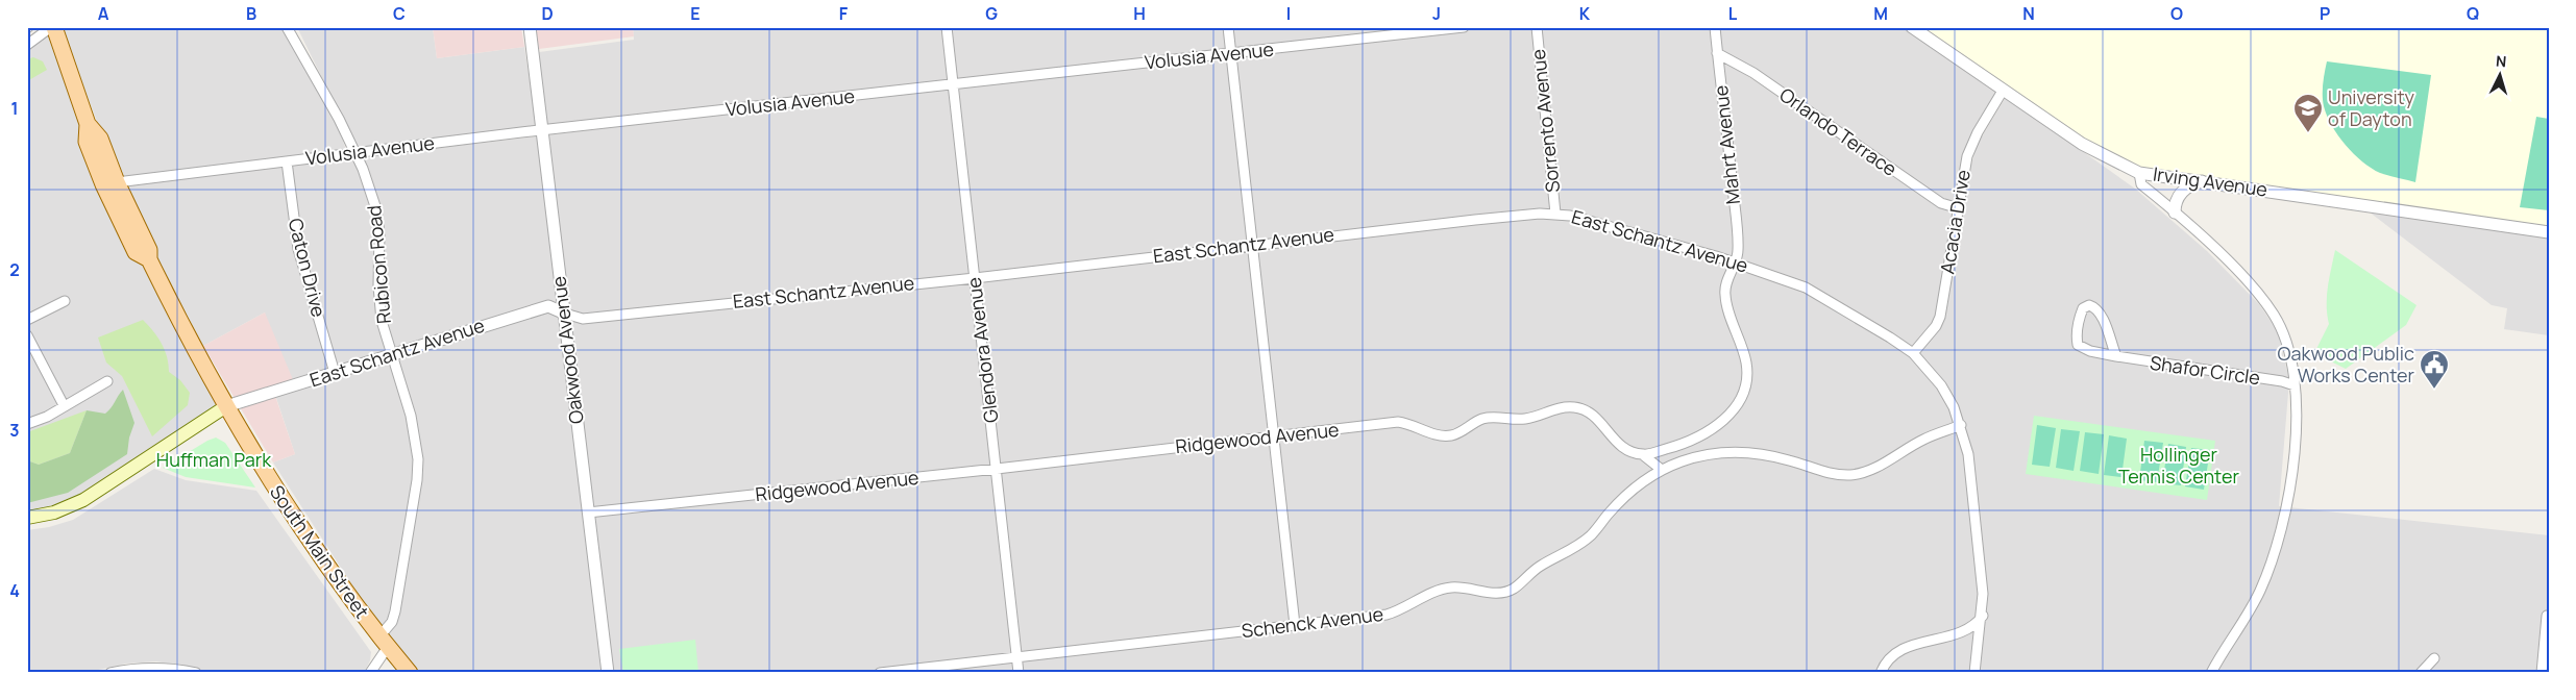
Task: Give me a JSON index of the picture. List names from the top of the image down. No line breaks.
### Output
{"streets":{"main road":["South Main Street"],"street":["Volusia Avenue","Sorrento Avenue","Orlando Terrace","Mahrt Avenue","Irving Avenue","Acacia Drive","East Schantz Avenue","Rubicon Road","Caton Drive","Oakwood Avenue","Glendora Avenue","Shafor Circle","Ridgewood Avenue","Schenck Avenue"]},"crossings":[["Volusia Avenue","Rubicon Road"],["Volusia Avenue","Caton Drive"],["Volusia Avenue","Oakwood Avenue"],["Volusia Avenue","Glendora Avenue"],["Volusia Avenue","South Main Street"],["Sorrento Avenue","East Schantz Avenue"],["Orlando Terrace","Mahrt Avenue"],["Orlando Terrace","Acacia Drive"],["Mahrt Avenue","East Schantz Avenue"],["Irving Avenue","Acacia Drive"],["Acacia Drive","East Schantz Avenue"],["East Schantz Avenue","Rubicon Road"],["East Schantz Avenue","Caton Drive"],["East Schantz Avenue","Oakwood Avenue"],["East Schantz Avenue","Glendora Avenue"],["East Schantz Avenue","South Main Street"],["East Schantz Avenue","Schenck Avenue"],["Rubicon Road","South Main Street"],["Oakwood Avenue","Ridgewood Avenue"],["Glendora Avenue","Ridgewood Avenue"],["Glendora Avenue","Schenck Avenue"],["Ridgewood Avenue","Schenck Avenue"]],"parks":["Hollinger Tennis Center","Huffman Park"],"places":{"school or university":["University of Dayton"],"public building":["Oakwood Public Works Center"]},"north":"top","grid":{"columns":["A","B","C","D","E","F","G","H","I","J","K","L","M","N","O","P","Q"],"rows":["1","2","3","4"]}}
